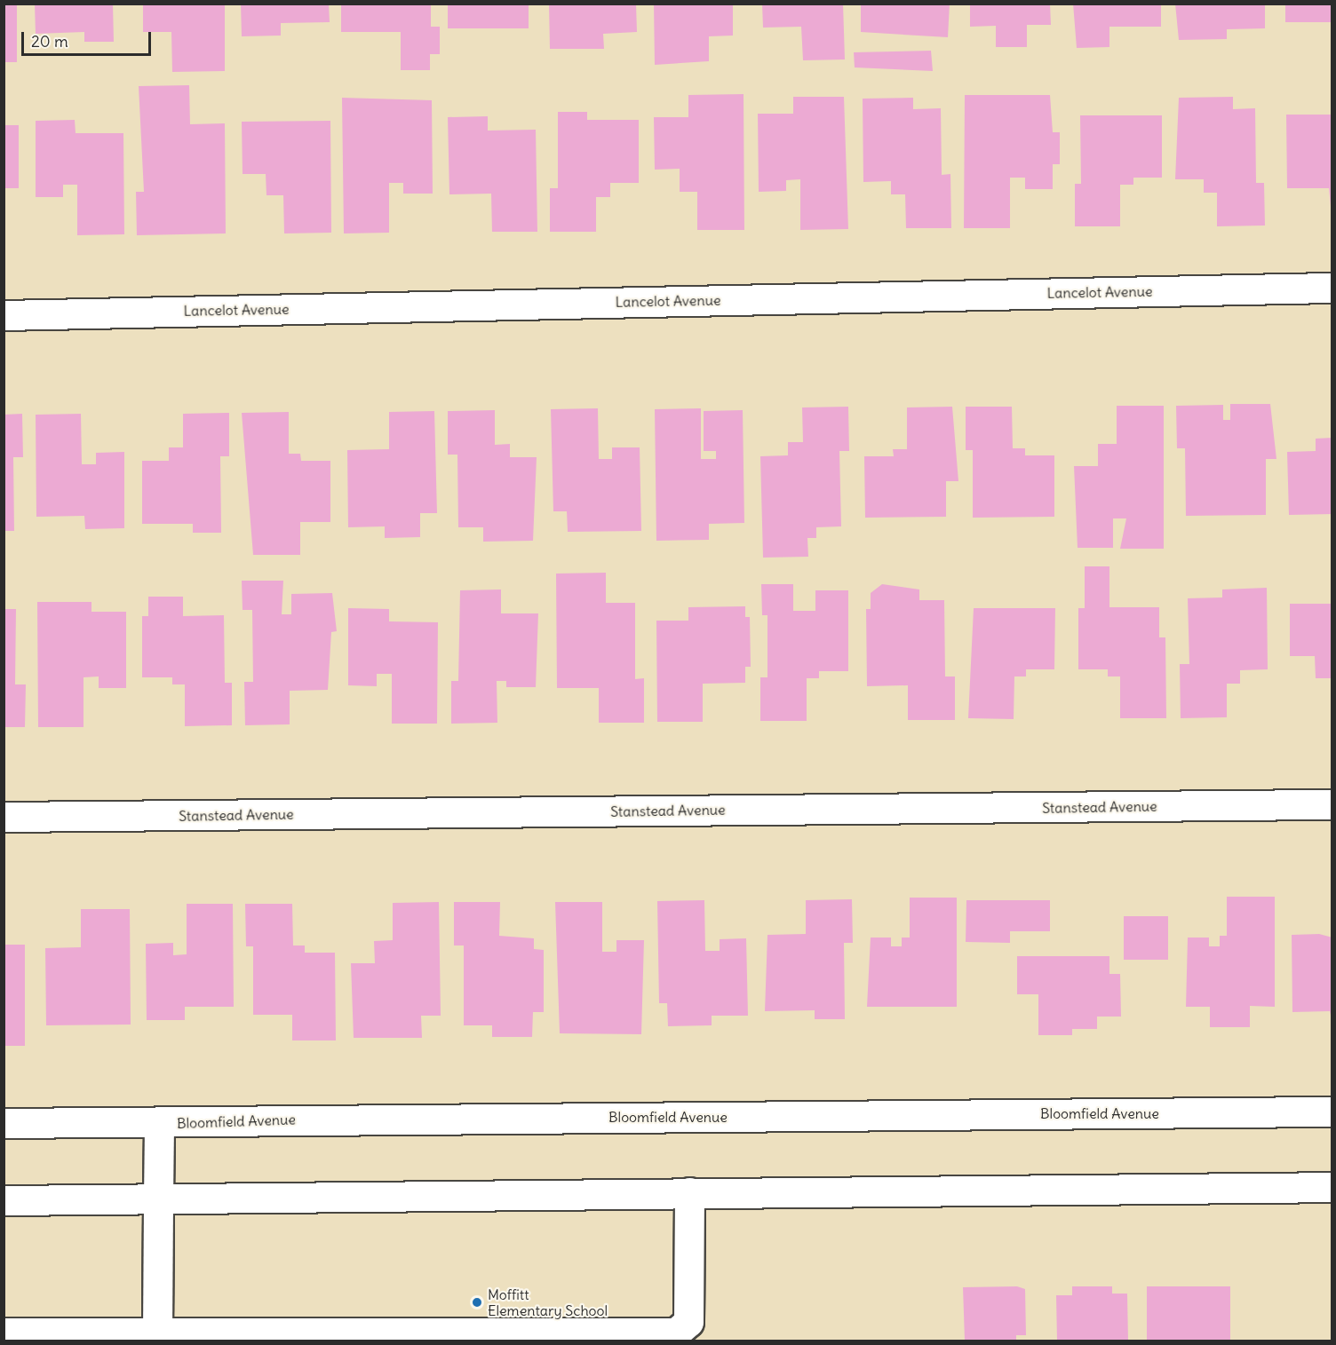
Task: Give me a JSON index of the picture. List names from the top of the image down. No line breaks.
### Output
{"streets":{"main road":["Lancelot Avenue","Stanstead Avenue","Bloomfield Avenue"]},"places":["Moffitt Elementary School"],"scale_bar":"20 m"}
